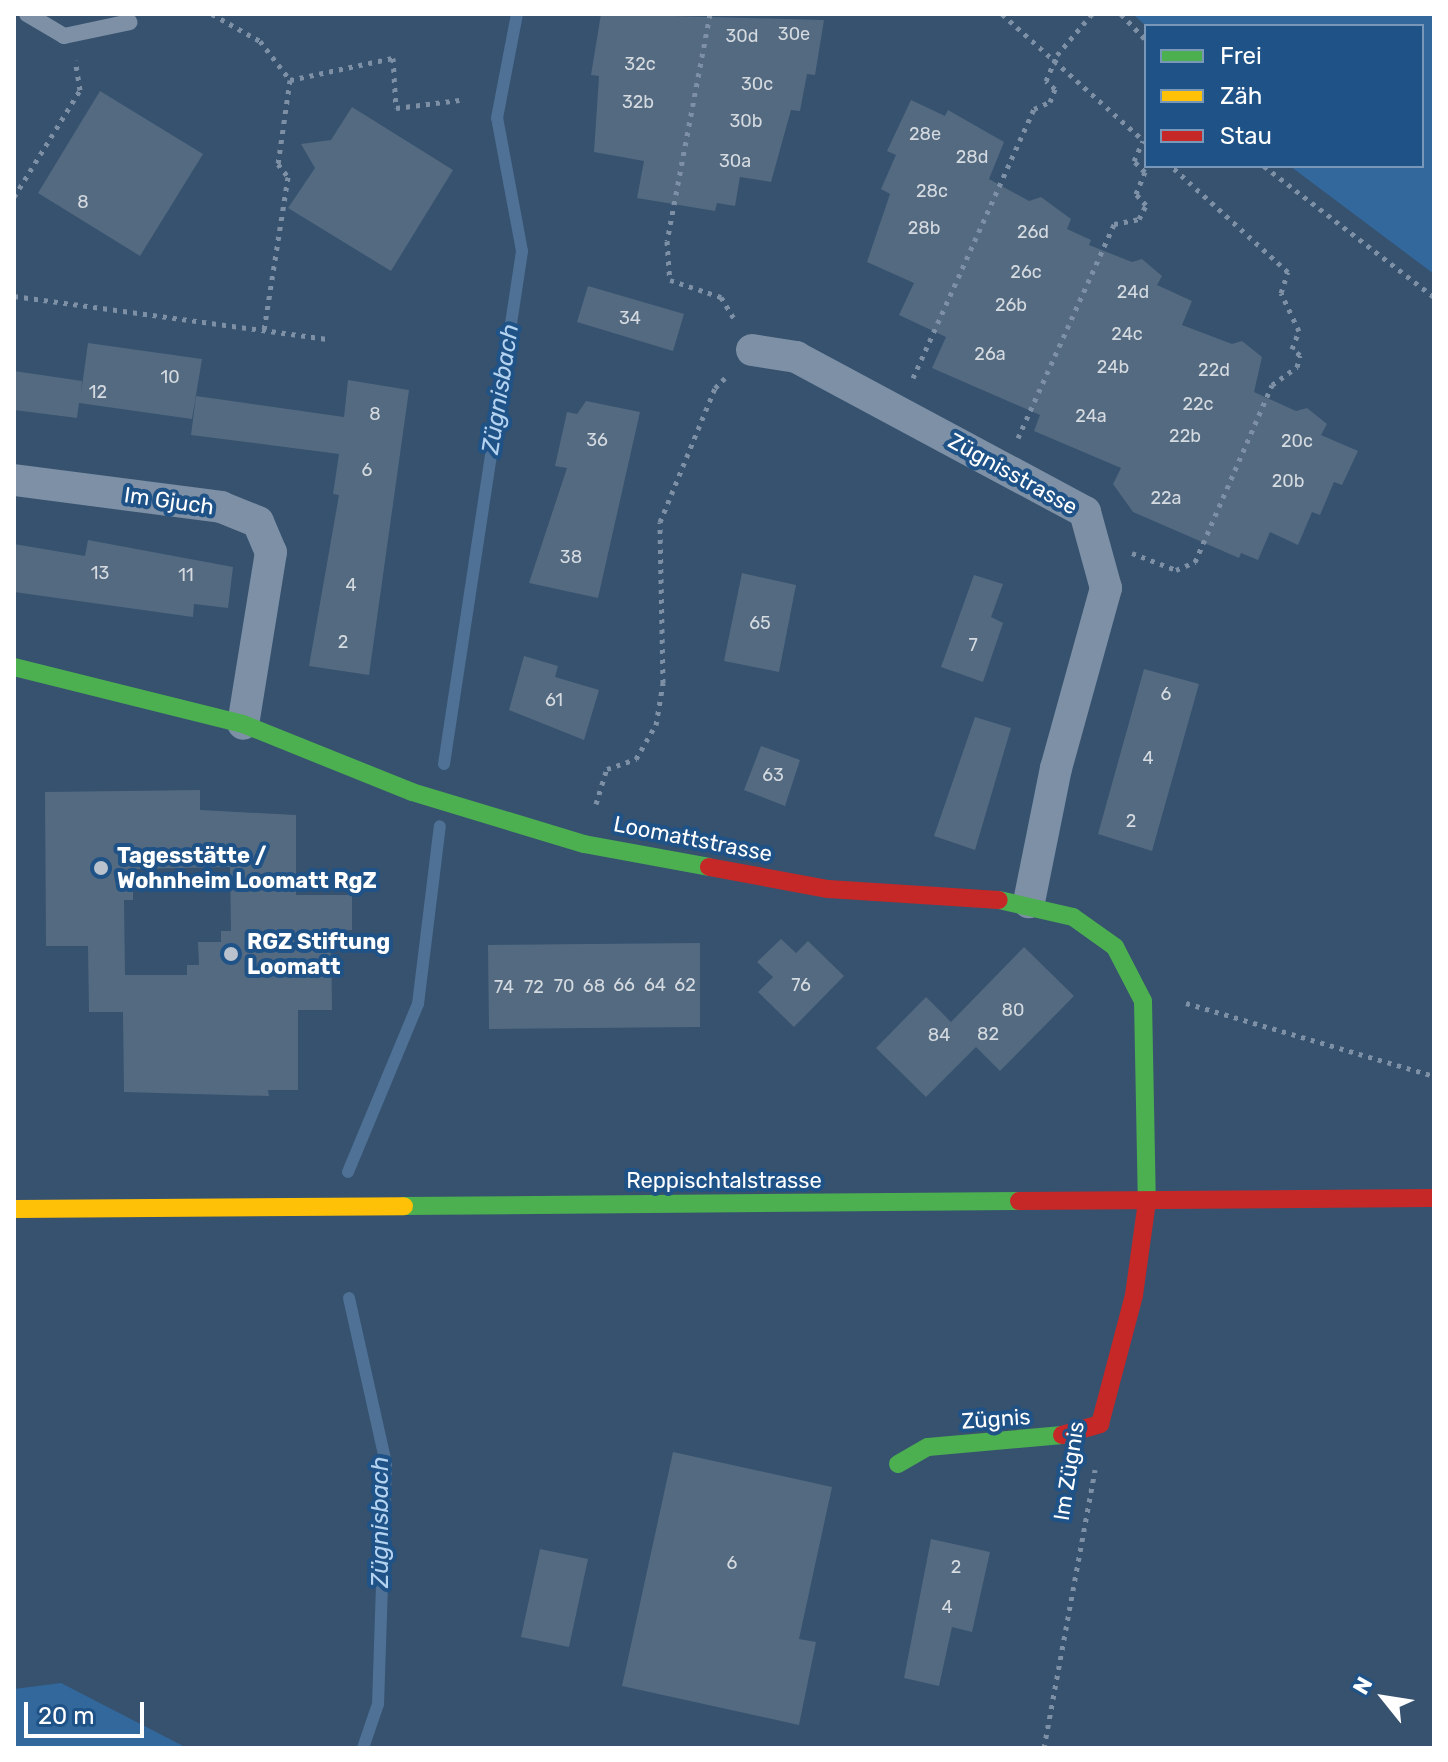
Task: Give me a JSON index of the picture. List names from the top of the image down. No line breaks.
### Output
{"streets":{"street":["Zügnisstrasse","Im Gjuch","Loomattstrasse","Reppischtalstrasse","Zügnis","Im Zügnis"]},"crossings":[["Zügnisstrasse","Loomattstrasse"],["Im Gjuch","Loomattstrasse"],["Loomattstrasse","Reppischtalstrasse"],["Loomattstrasse","Im Zügnis"],["Reppischtalstrasse","Im Zügnis"],["Zügnis","Im Zügnis"]],"water":["Zügnisbach"],"places":["Tagesstätte / Wohnheim Loomatt RgZ","RGZ Stiftung Loomatt"],"house_numbers":["30e","30d","32c","30c","32b","30b","28e","28d","30a","28c","8","28b","26d","26c","24d","26b","34","24c","26a","24b","22d","10","12","22c","8","24a","22b","36","20c","6","20b","22a","38","13","11","4","65","2","7","6","61","4","63","2","66","64","62","76","70","68","74","72","80","82","84","6","2","4"],"legend":["Frei","Zäh","Stau"],"scale_bar":"20 m","north":"top left"}
